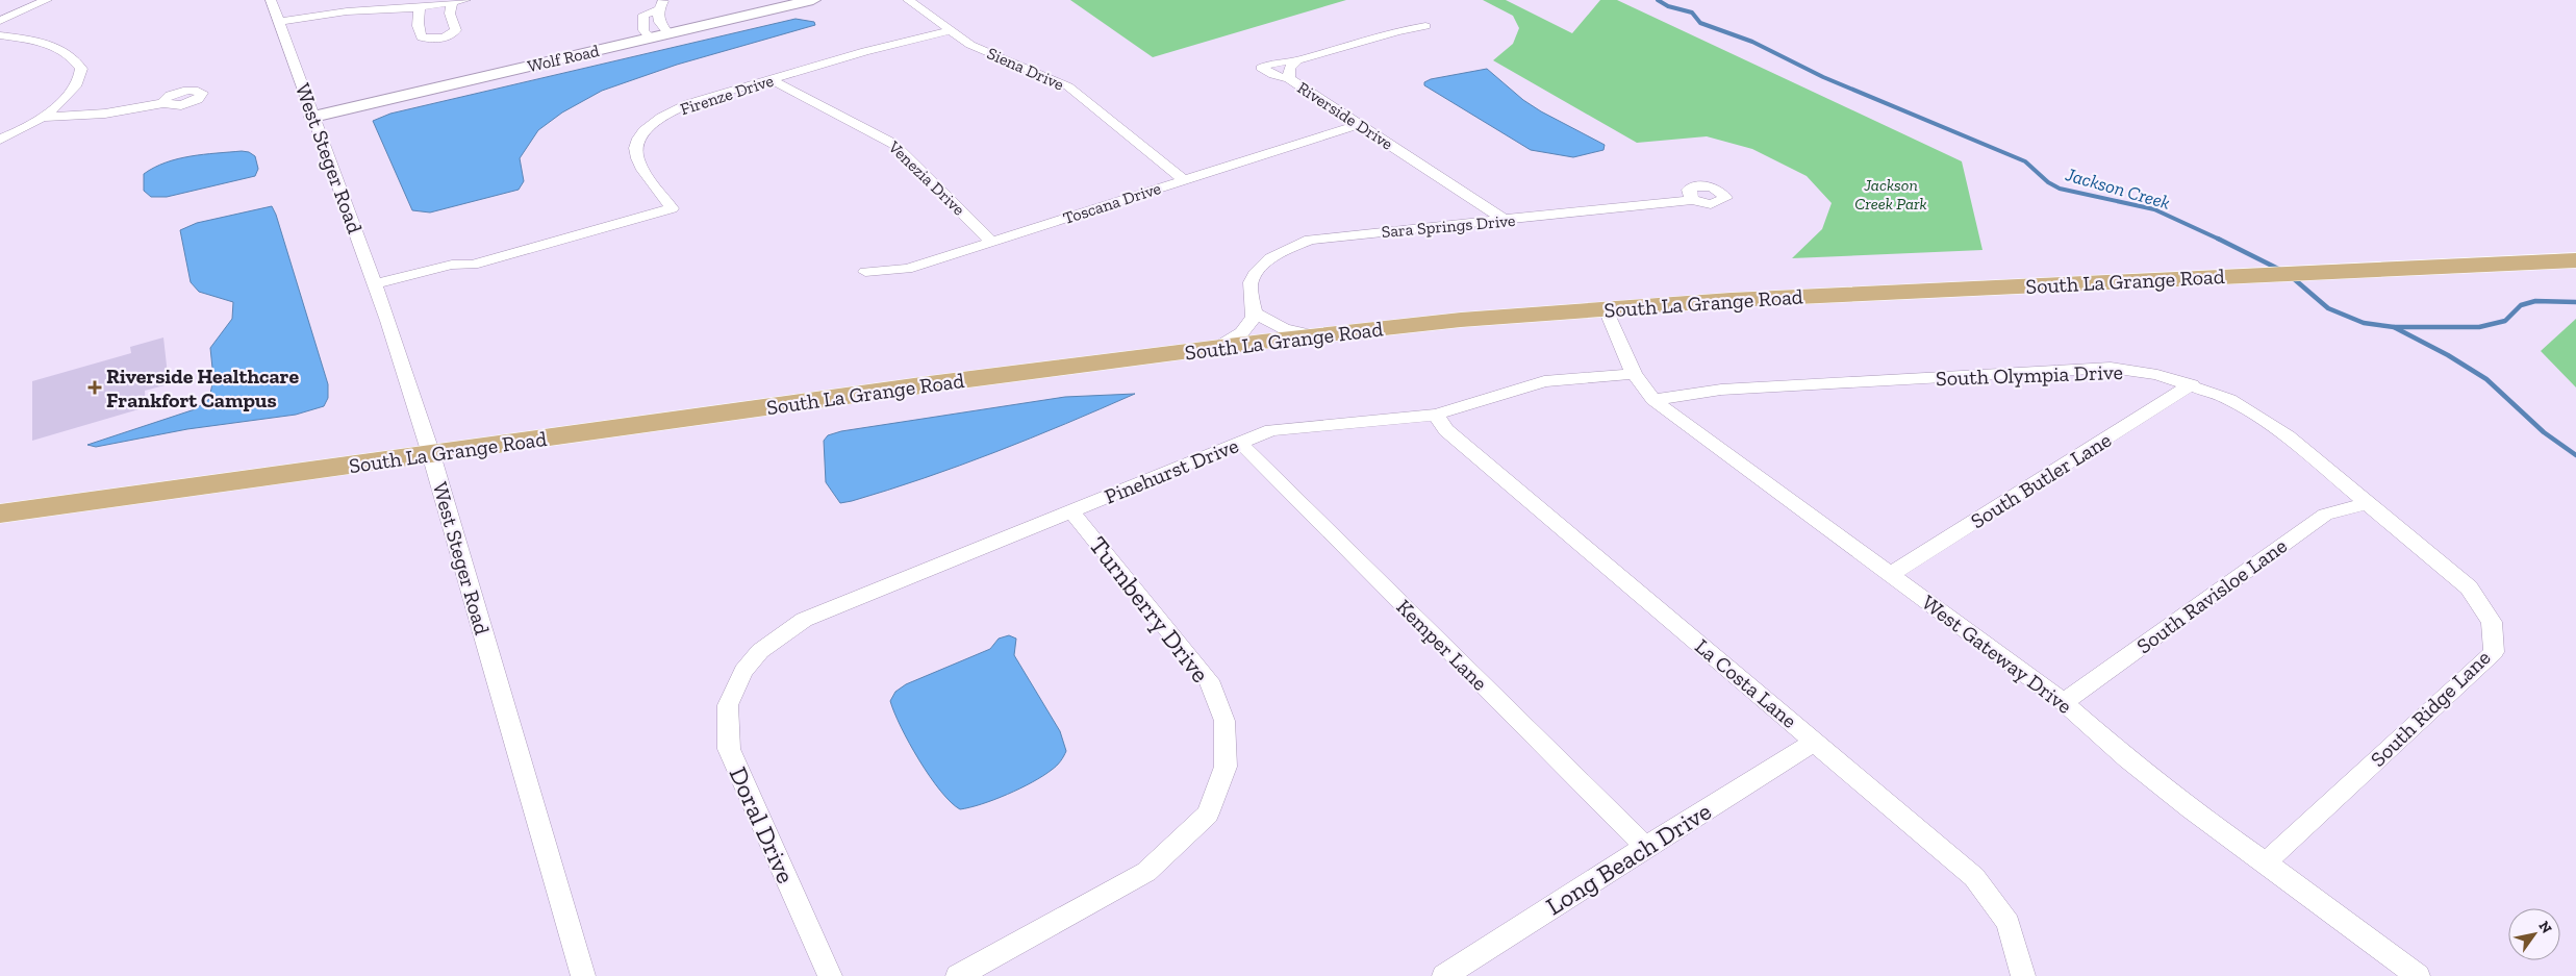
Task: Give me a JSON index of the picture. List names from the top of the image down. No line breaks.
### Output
{"streets":{"main road":["Wolf Road","South La Grange Road"],"street":["Siena Drive","Firenze Drive","Riverside Drive","West Steger Road","Venezia Drive","Toscana Drive","Sara Springs Drive","South Olympia Drive","Pinehurst Drive","South Butler Lane","South Ravisloe Lane","Turnberry Drive","Kemper Lane","West Gateway Drive","La Costa Lane","South Ridge Lane","Doral Drive","Long Beach Drive"]},"crossings":[["Wolf Road","West Steger Road"],["Siena Drive","Firenze Drive"],["Siena Drive","Toscana Drive"],["Firenze Drive","West Steger Road"],["Firenze Drive","Venezia Drive"],["Riverside Drive","Toscana Drive"],["Riverside Drive","Sara Springs Drive"],["West Steger Road","South La Grange Road"],["Venezia Drive","Toscana Drive"],["South La Grange Road","West Gateway Drive"],["South Olympia Drive","South Butler Lane"],["South Olympia Drive","South Ravisloe Lane"],["South Olympia Drive","West Gateway Drive"],["South Olympia Drive","South Ridge Lane"],["Pinehurst Drive","Turnberry Drive"],["Pinehurst Drive","Kemper Lane"],["Pinehurst Drive","West Gateway Drive"],["Pinehurst Drive","La Costa Lane"],["Pinehurst Drive","Doral Drive"],["South Butler Lane","West Gateway Drive"],["South Ravisloe Lane","West Gateway Drive"],["South Ravisloe Lane","South Ridge Lane"],["Kemper Lane","Long Beach Drive"],["West Gateway Drive","South Ridge Lane"],["La Costa Lane","Long Beach Drive"]],"water":["Jackson Creek"],"parks":["Jackson Creek Park"],"places":{"health":["Riverside Healthcare Frankfort Campus"]},"north":"top right"}
